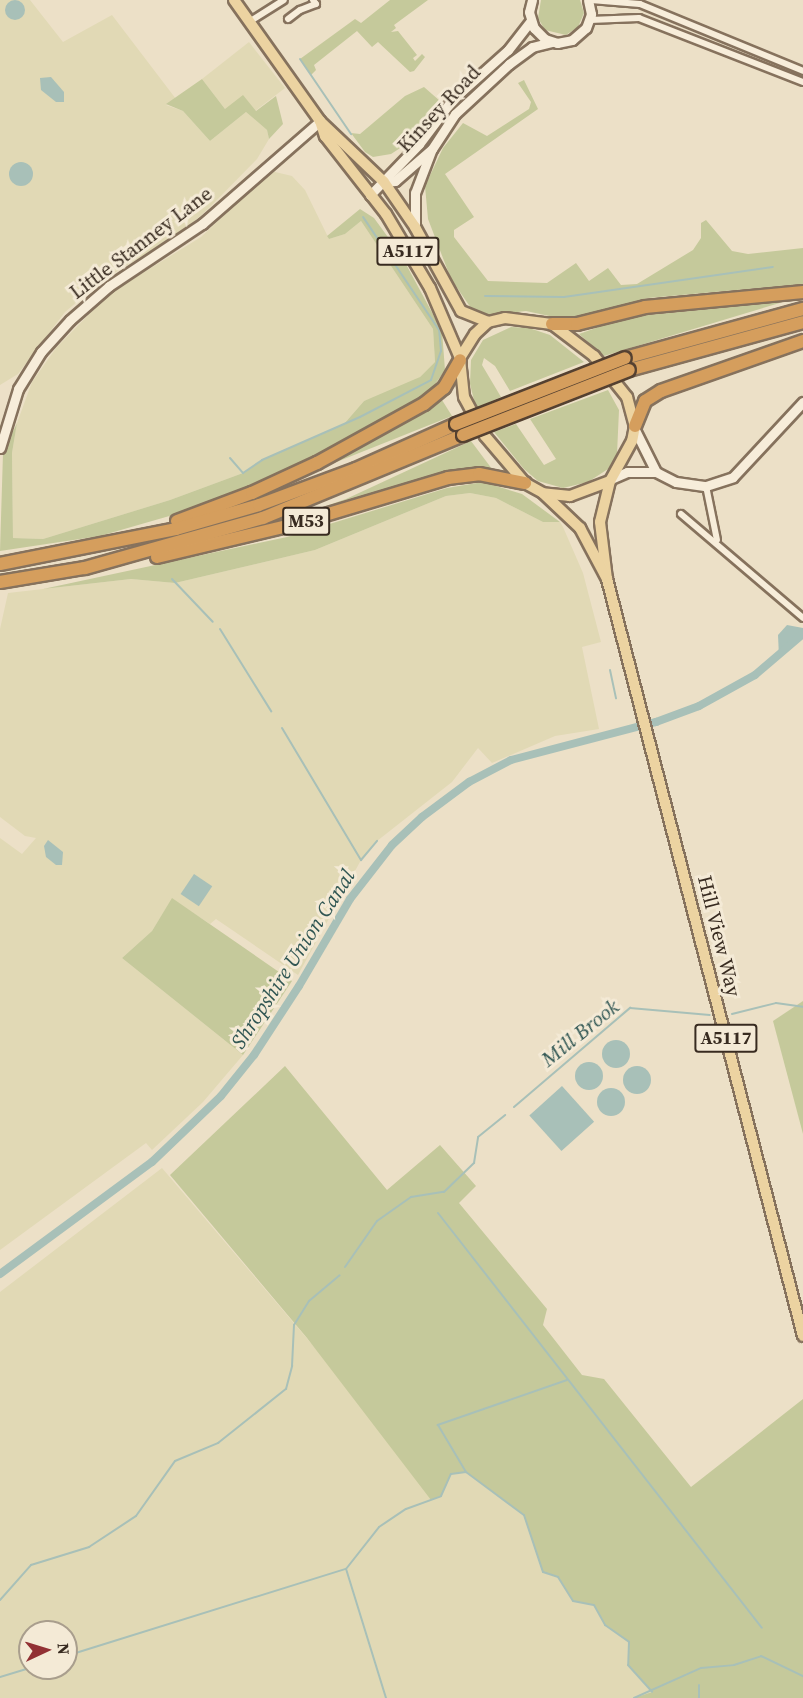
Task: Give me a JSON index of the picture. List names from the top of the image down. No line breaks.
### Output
{"streets":{"highway":["M53"],"main road":["A5117","Hill View Way"],"street":["Kinsey Road","Little Stanney Lane"]},"crossings":[["Kinsey Road","A5117"],["Little Stanney Lane","A5117"],["A5117","M53"],["A5117","Hill View Way"],["M53","Hill View Way"]],"water":["Shropshire Union Canal","Mill Brook"],"north":"right"}
